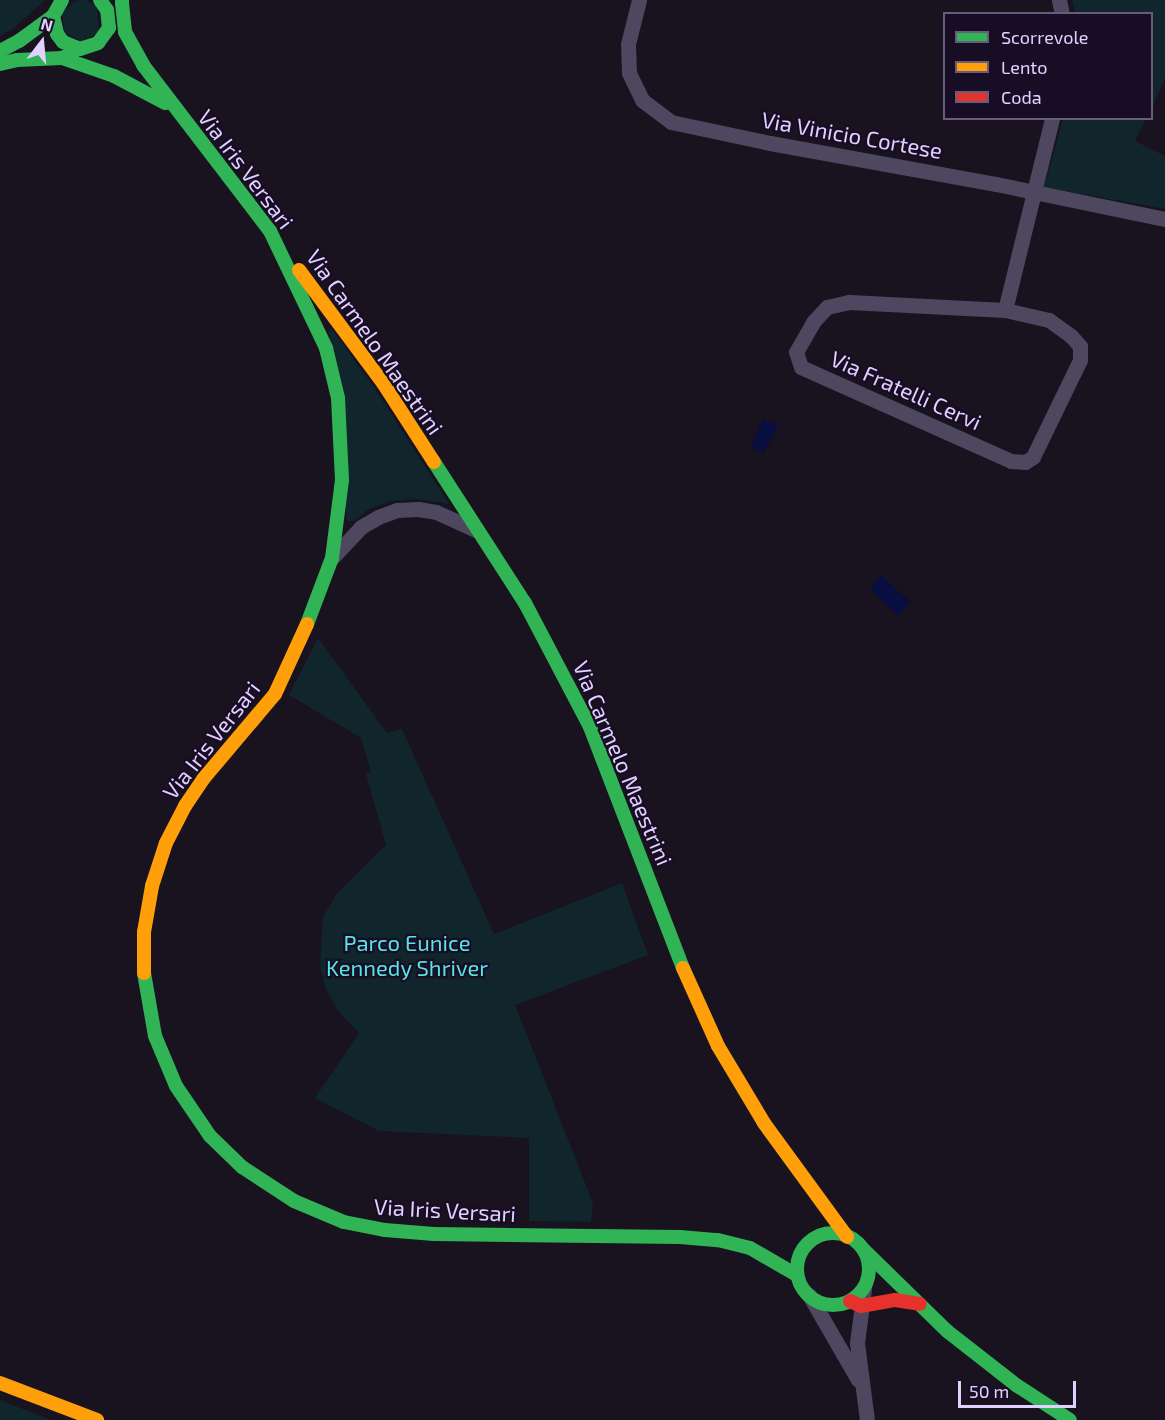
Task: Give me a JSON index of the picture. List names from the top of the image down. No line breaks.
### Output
{"streets":{"street":["Via Vinicio Cortese","Via Iris Versari","Via Carmelo Maestrini","Via Fratelli Cervi"]},"crossings":[["Via Iris Versari","Via Carmelo Maestrini"]],"parks":["Parco Eunice Kennedy Shriver"],"legend":["Scorrevole","Lento","Coda"],"scale_bar":"50 m","north":"top"}
